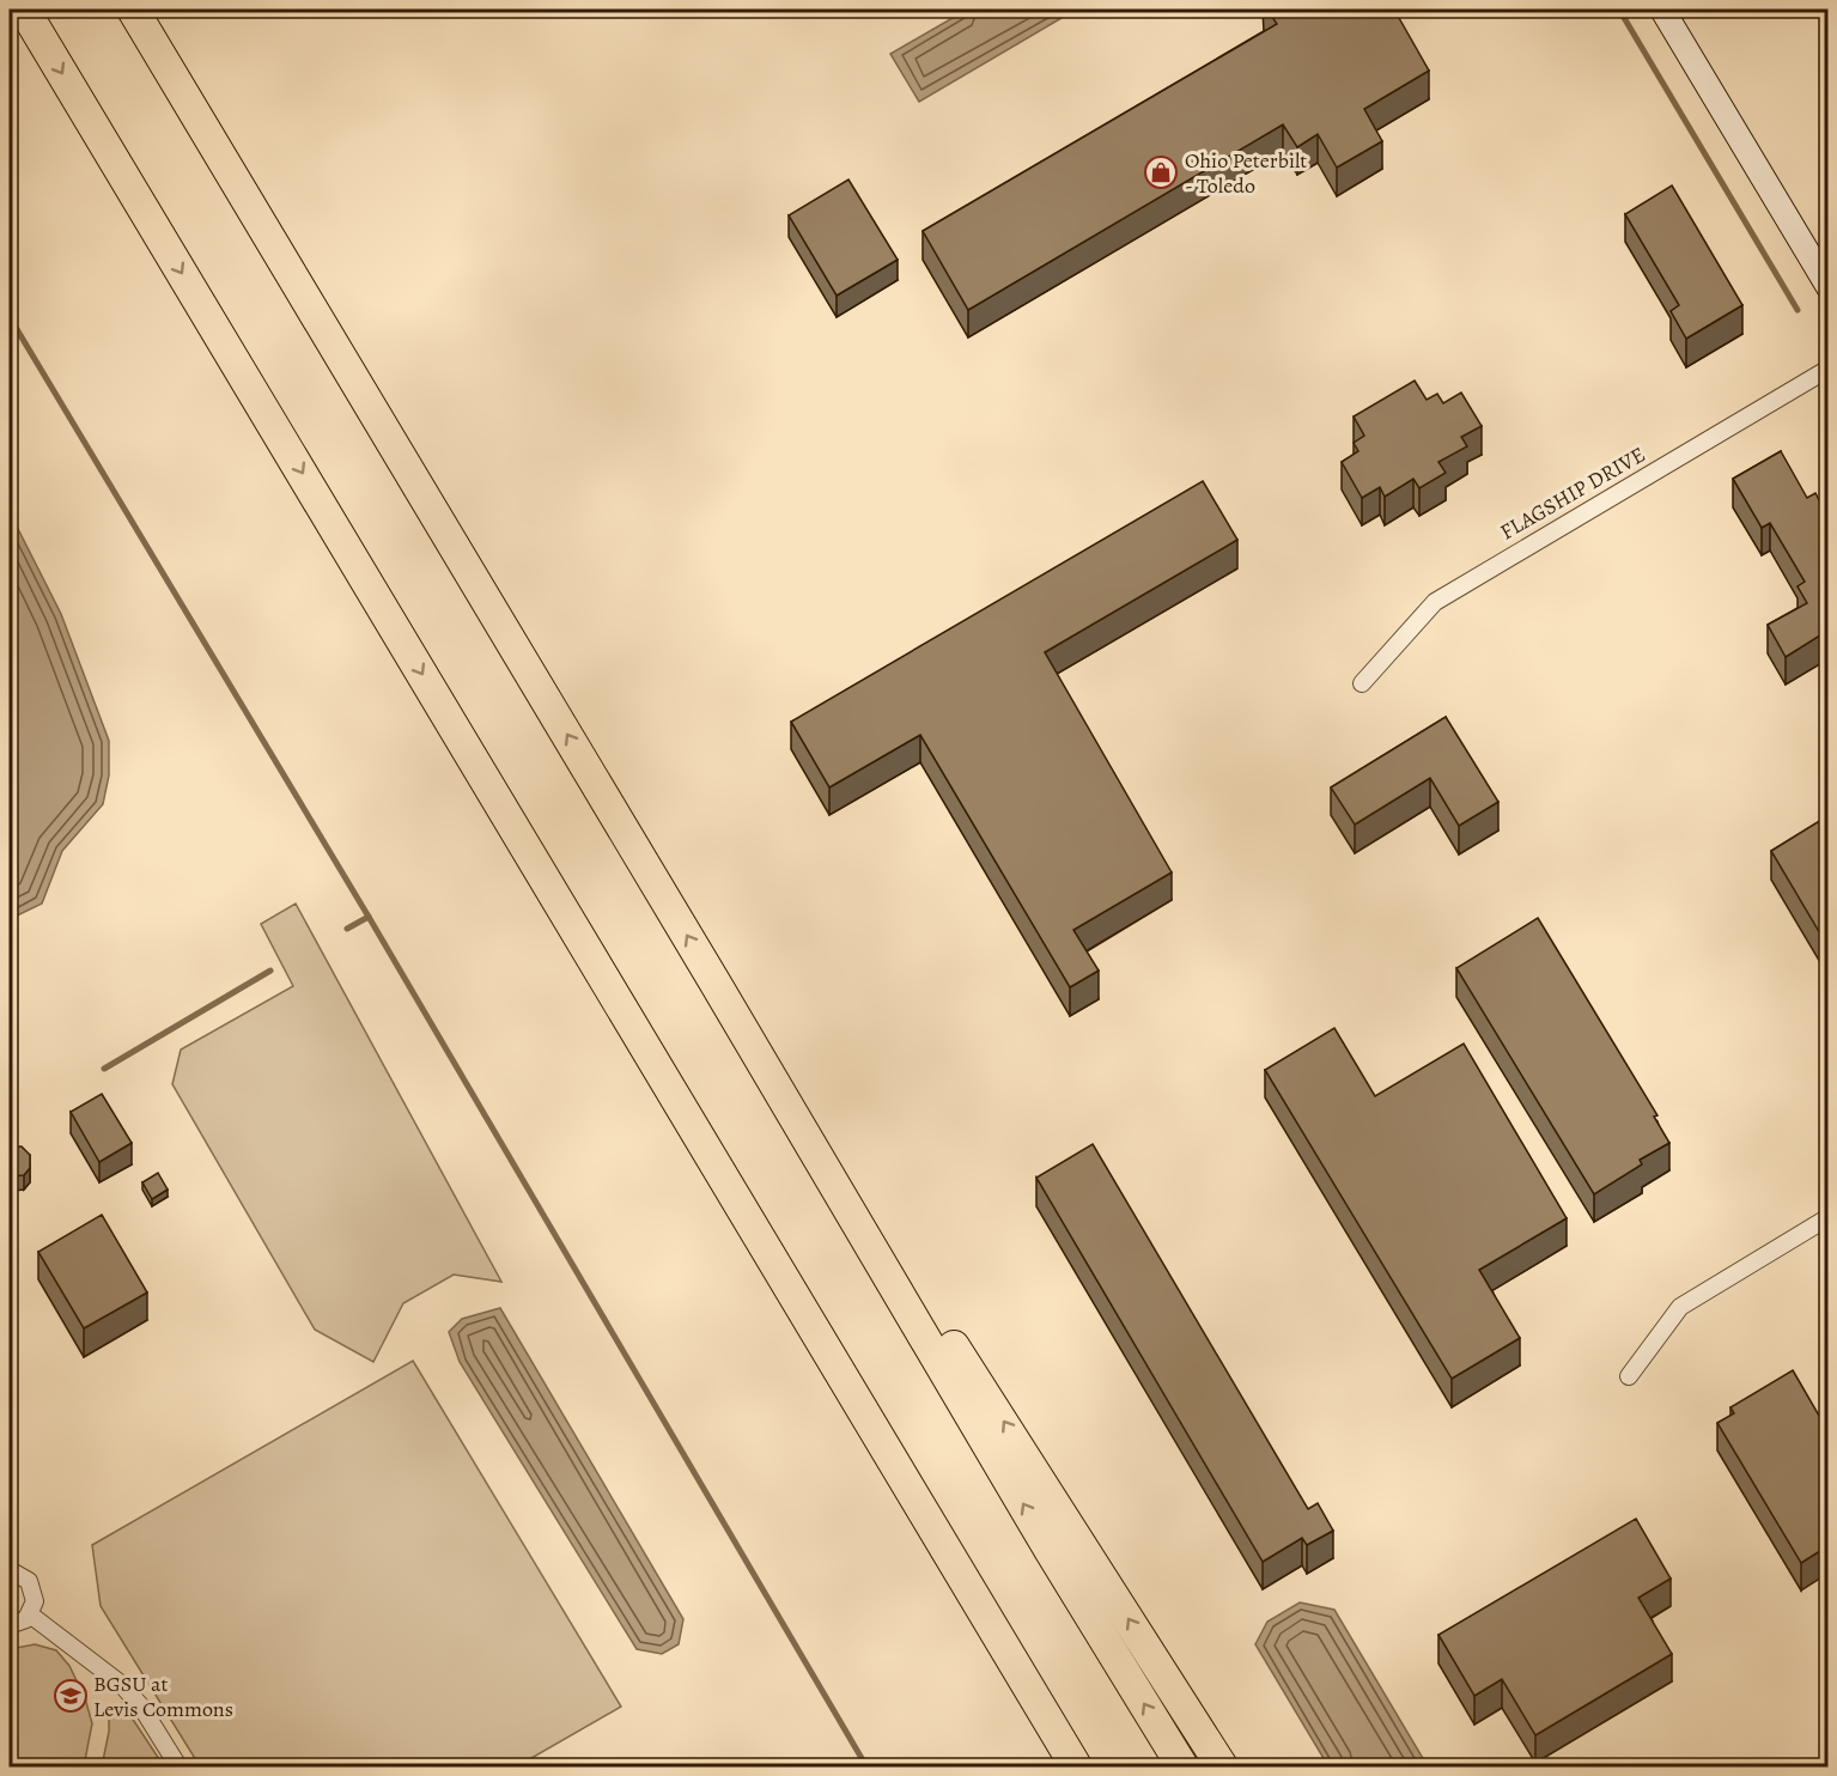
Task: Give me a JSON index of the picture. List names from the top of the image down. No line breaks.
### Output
{"streets":{"street":["FLAGSHIP DRIVE"]},"places":{"shop":["Ohio Peterbilt - Toledo"],"school or university":["BGSU at Levis Commons"]}}
